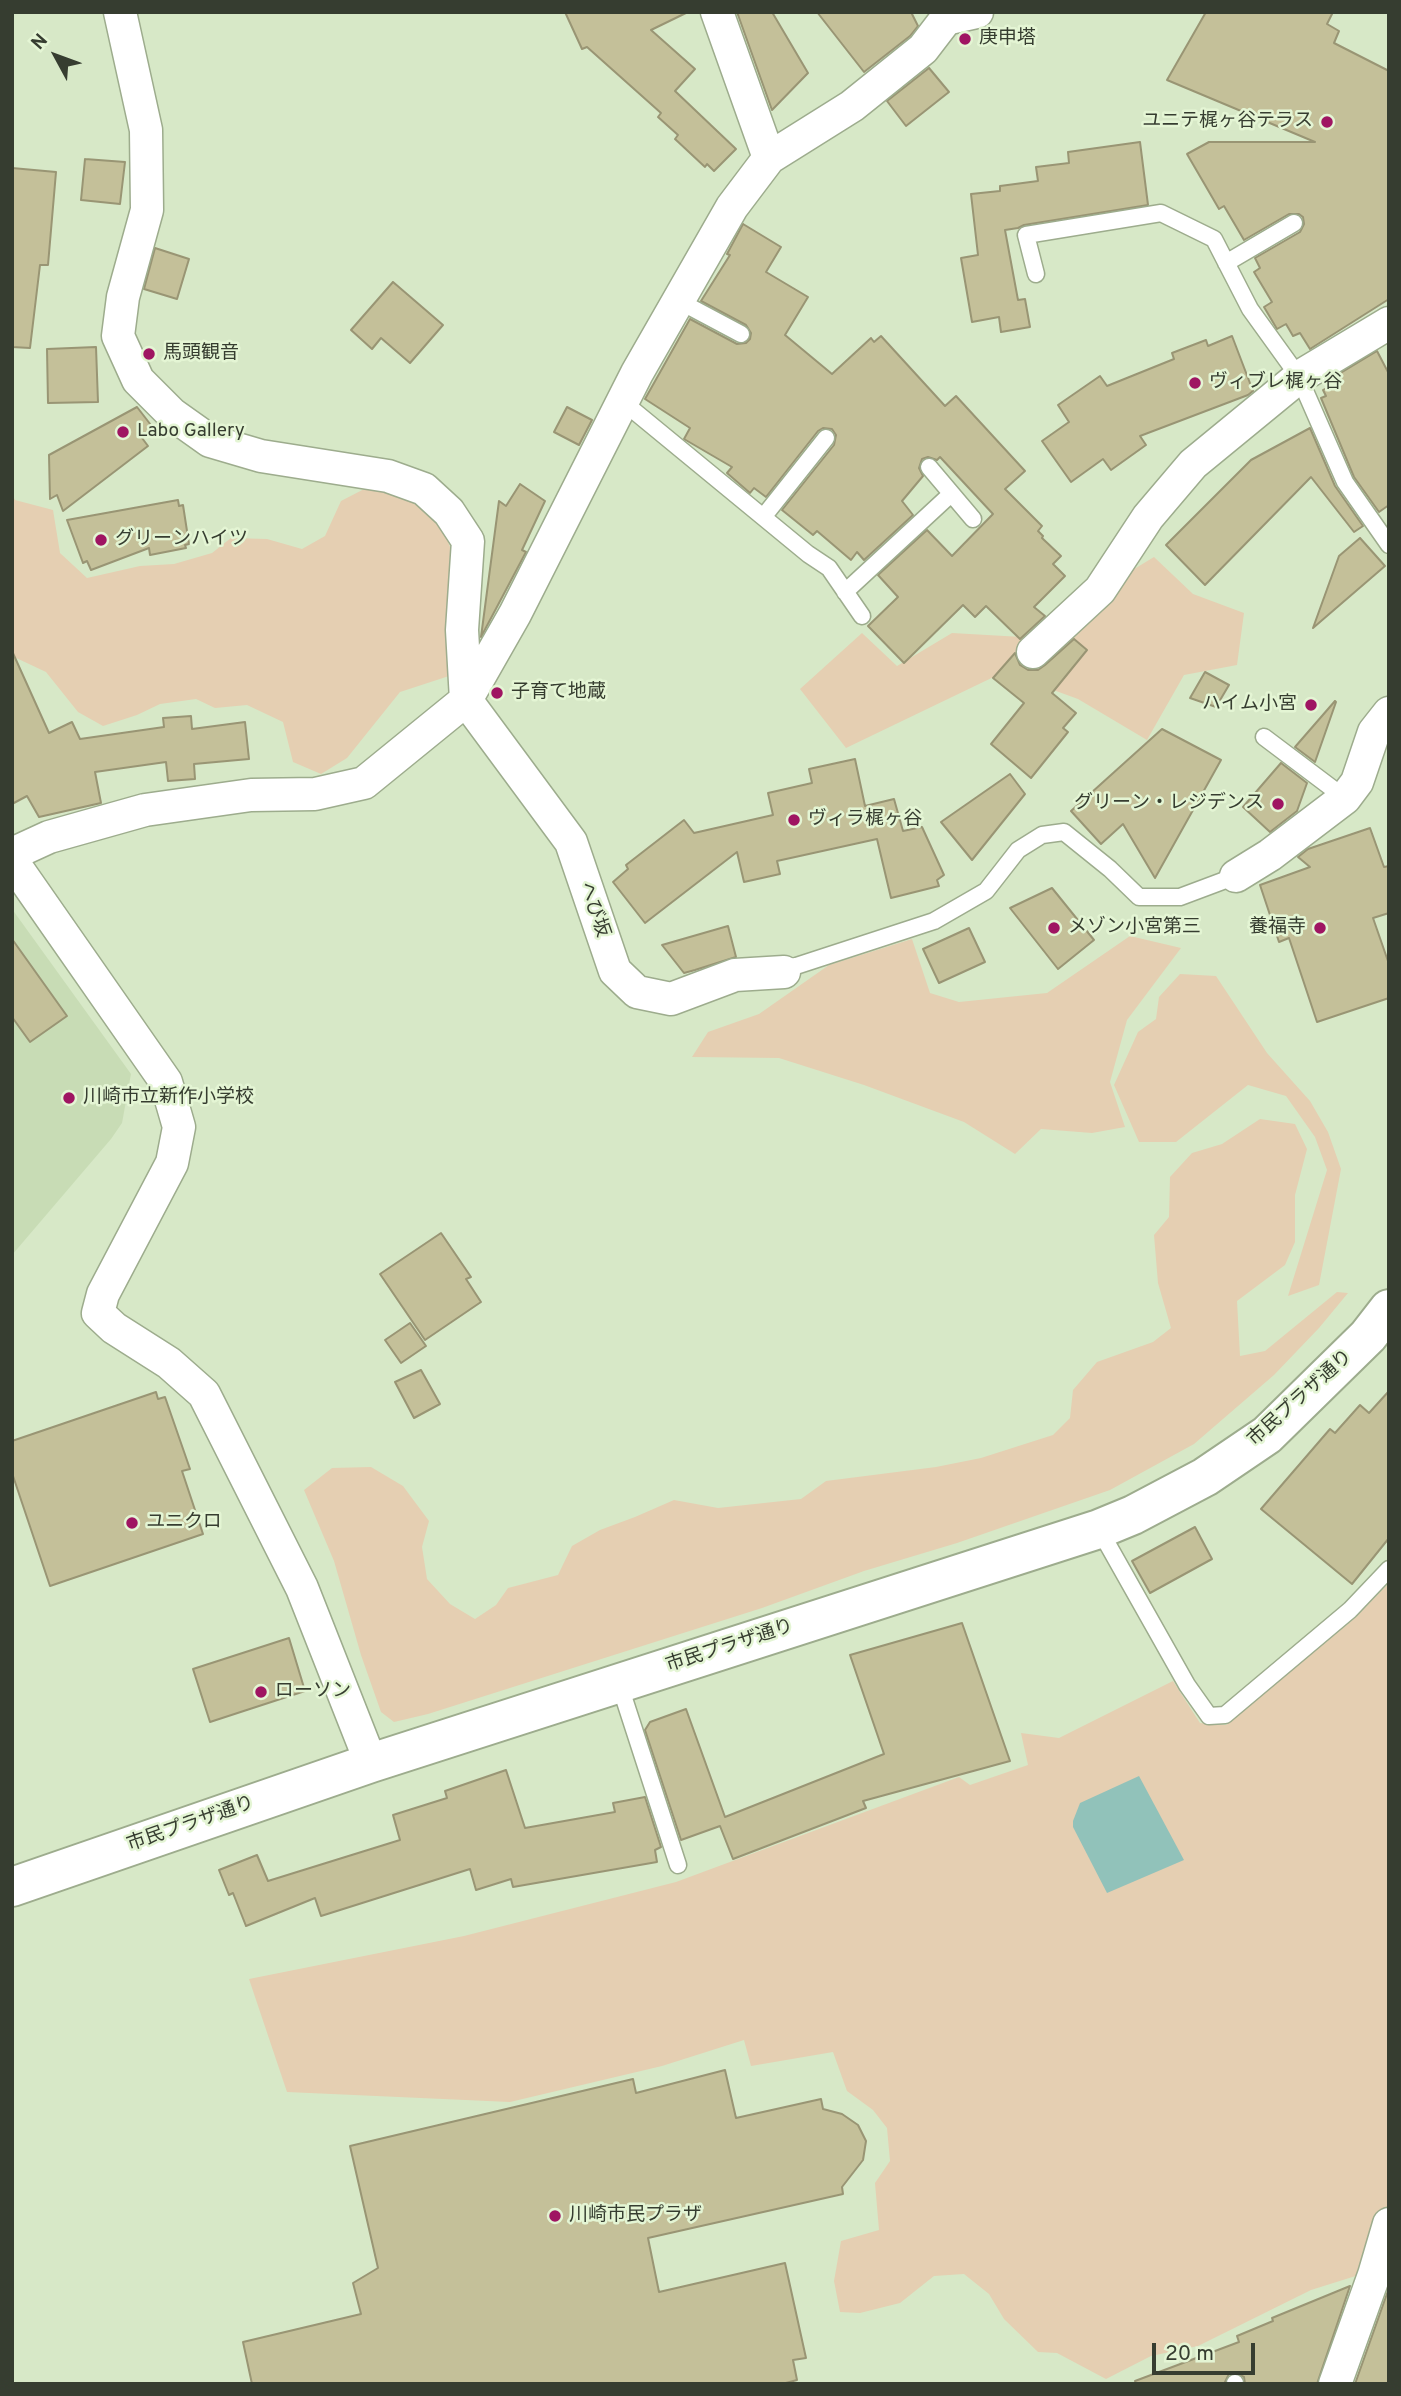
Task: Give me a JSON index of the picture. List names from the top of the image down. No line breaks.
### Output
{"streets":{"street":["へび坂","市民プラザ通り"]},"places":["庚申塔","ユニテ梶ヶ谷テラス","馬頭観音","ヴィブレ梶ヶ谷","Labo Gallery","グリーンハイツ","子育て地蔵","ハイム小宮","グリーン・レジデンス","ヴィラ梶ヶ谷","メゾン小宮第三","養福寺","川崎市立新作小学校","ユニクロ","ローソン","川崎市民プラザ"],"scale_bar":"20 m","north":"top left"}
